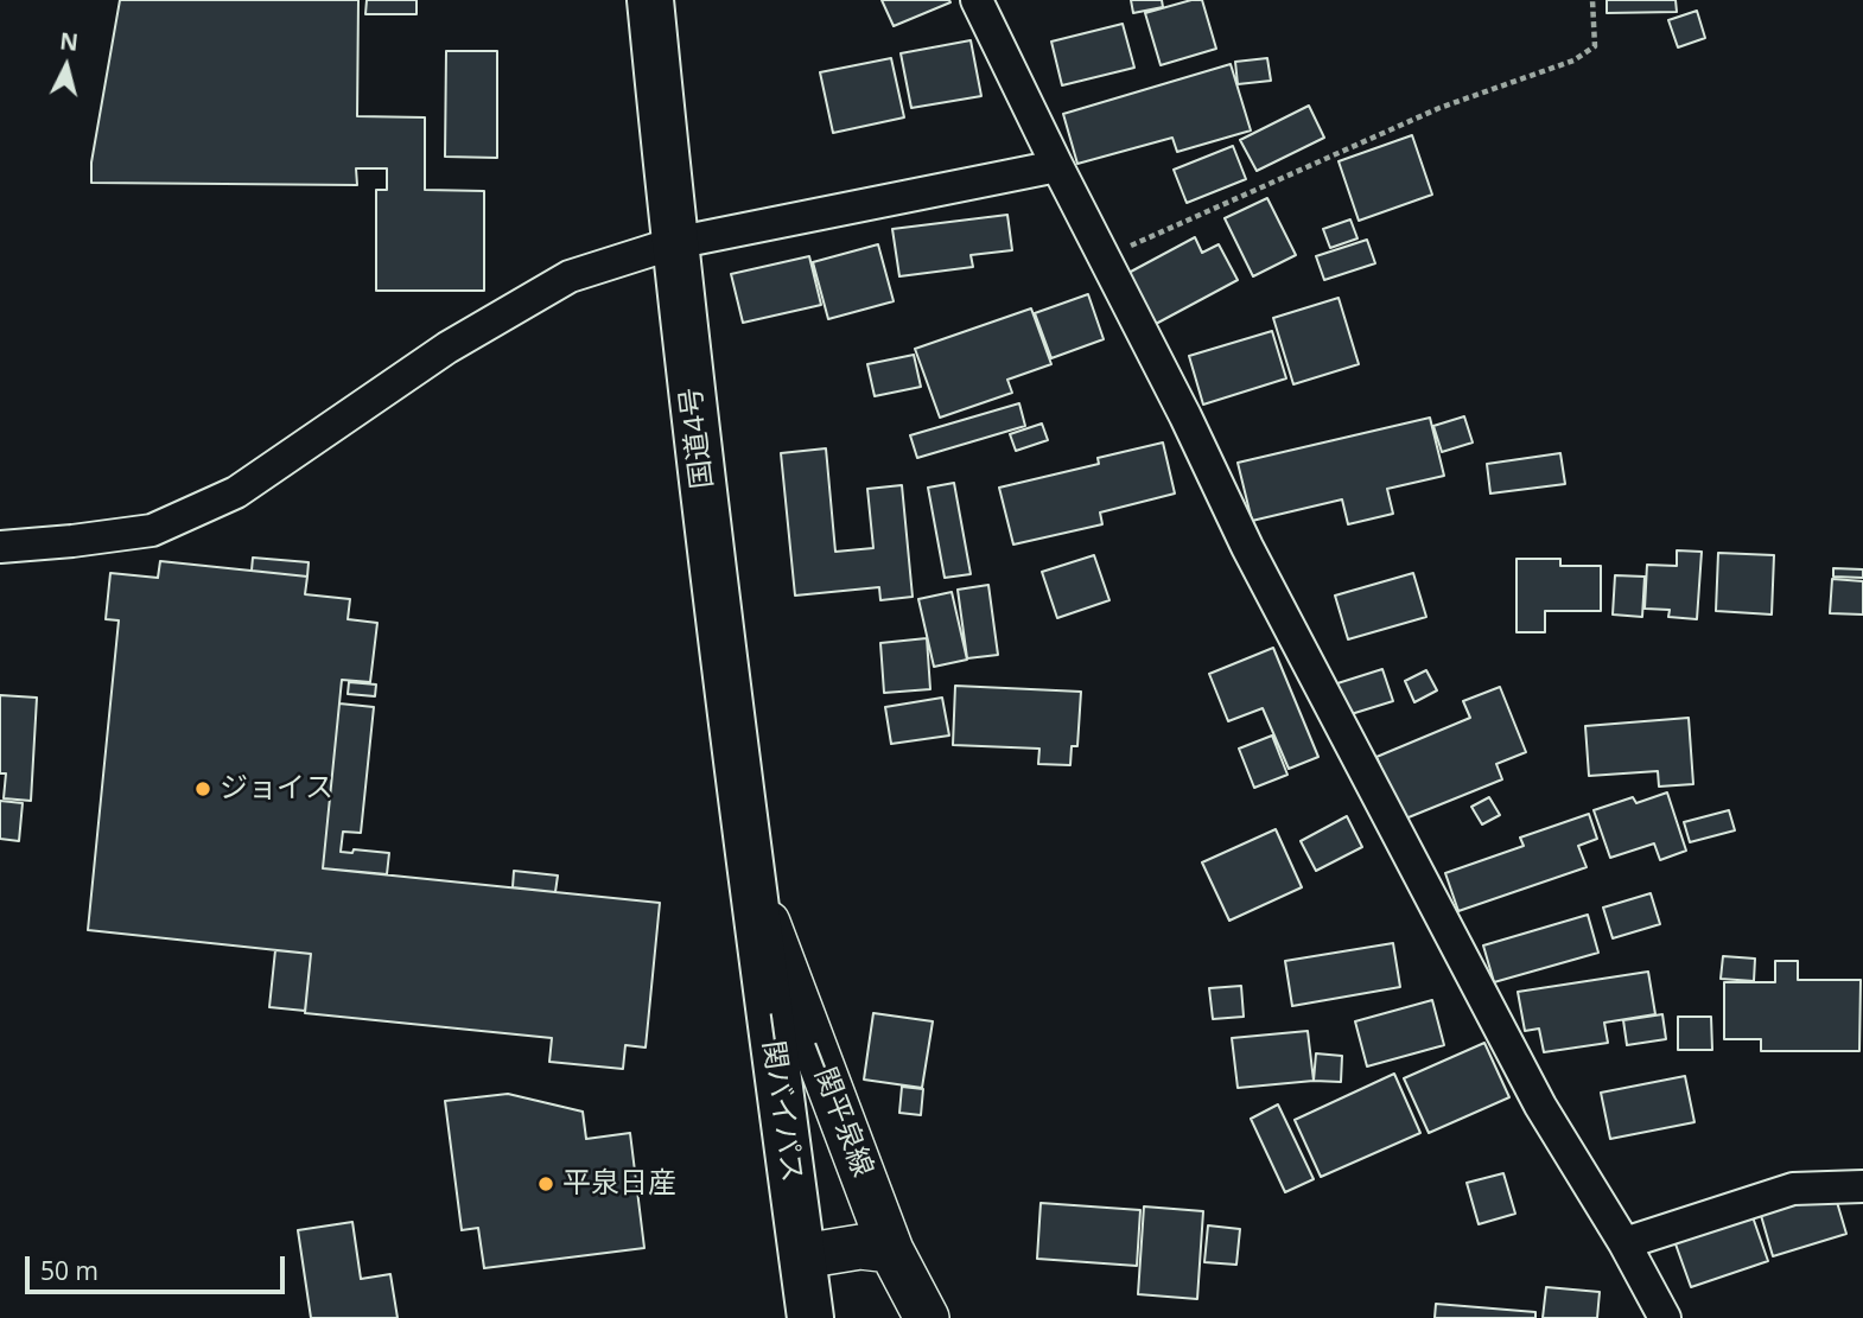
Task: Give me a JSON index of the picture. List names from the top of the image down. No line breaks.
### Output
{"streets":{"highway":["国道4号","一関バイパス"],"main road":["一関平泉線"]},"crossings":[["国道4号","一関バイパス"],["国道4号","一関平泉線"],["一関バイパス","一関平泉線"]],"places":["ジョイス","平泉日産"],"scale_bar":"50 m","north":"top"}
